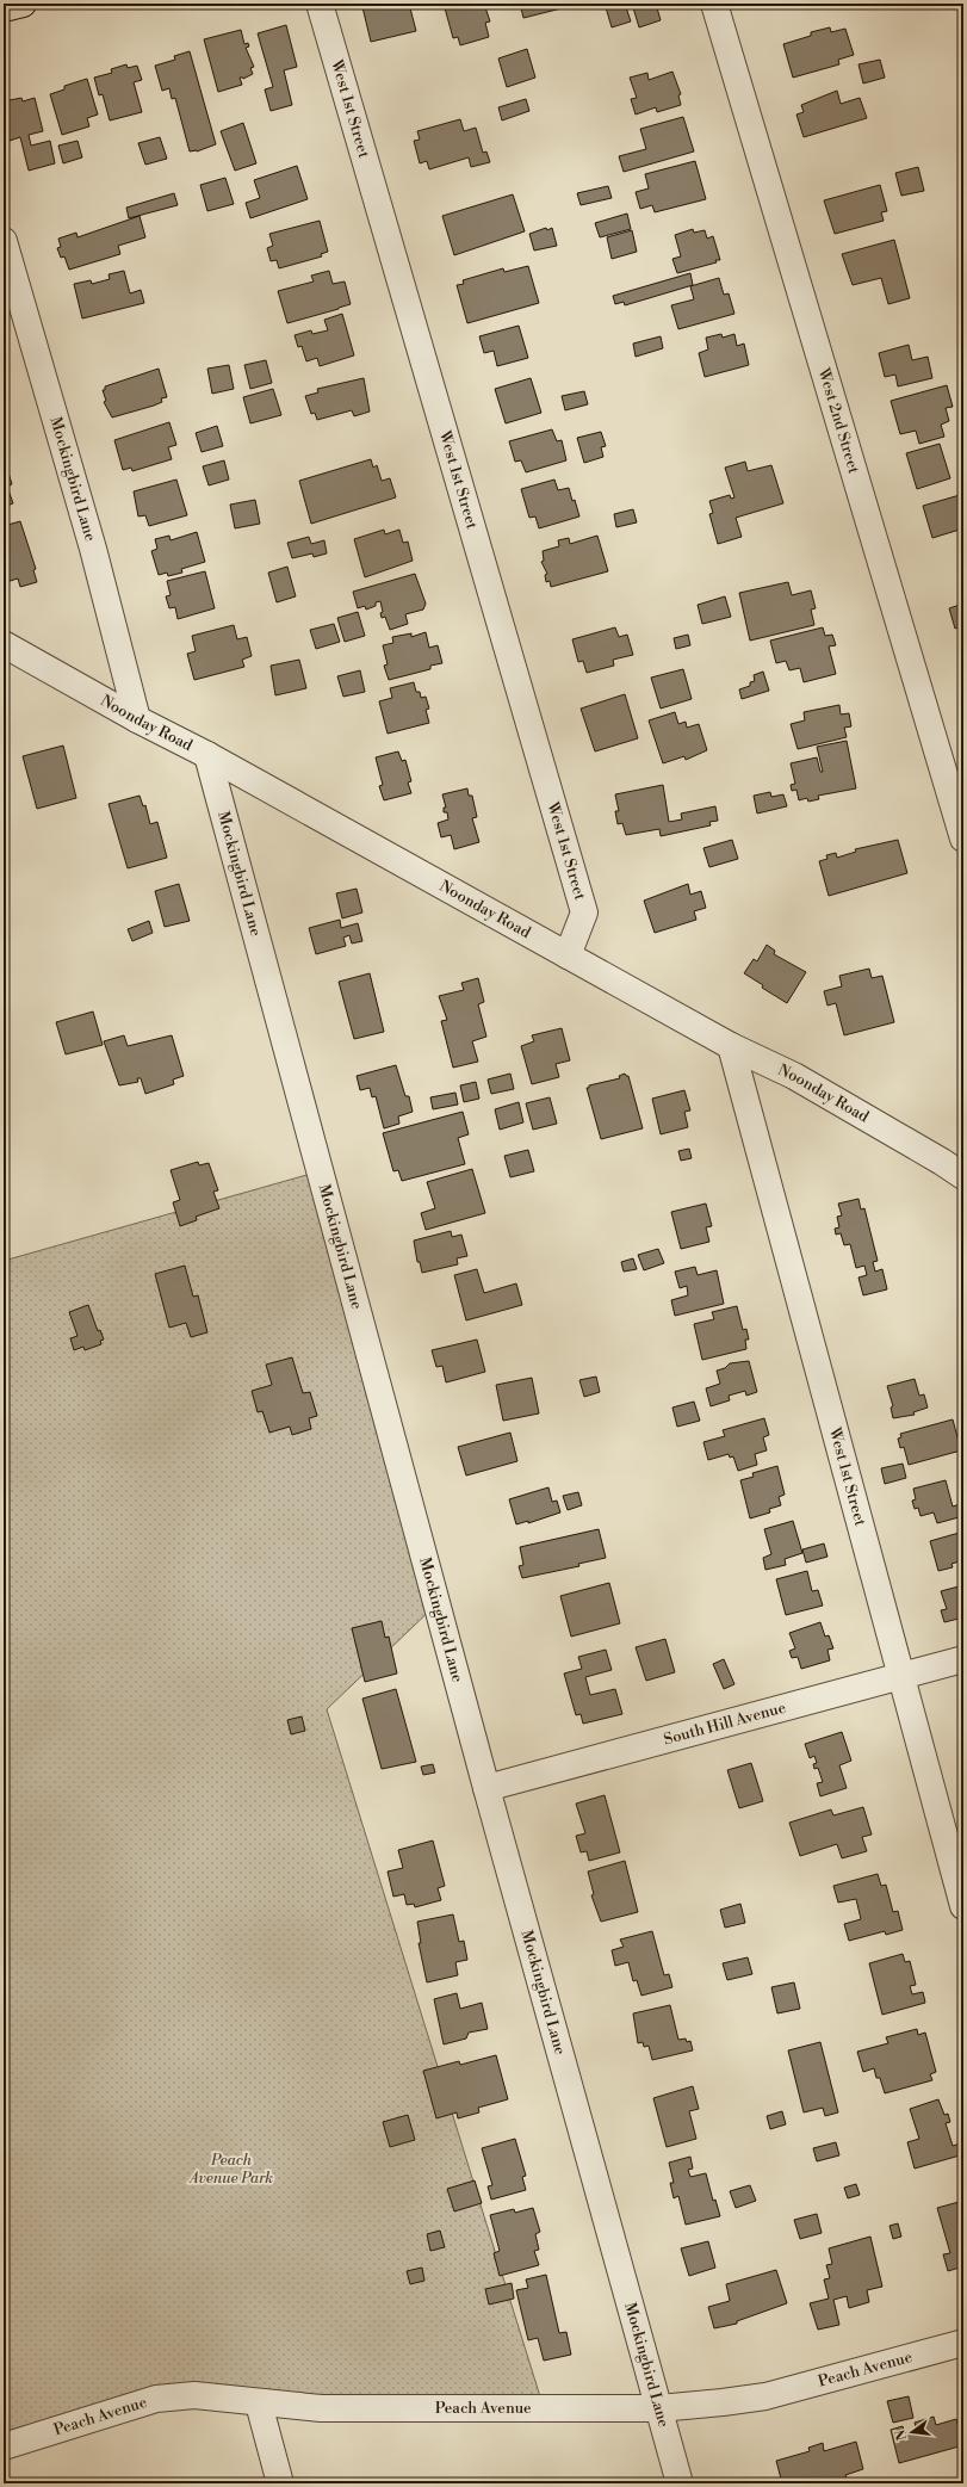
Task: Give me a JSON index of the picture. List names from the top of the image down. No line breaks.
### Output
{"streets":{"street":["West 1st Street","West 2nd Street","Mockingbird Lane","Noonday Road","South Hill Avenue","Peach Avenue"]},"crossings":[["West 1st Street","Noonday Road"],["West 1st Street","South Hill Avenue"],["Mockingbird Lane","Noonday Road"],["Mockingbird Lane","South Hill Avenue"],["Mockingbird Lane","Peach Avenue"]],"parks":["Peach Avenue Park"],"north":"left"}
